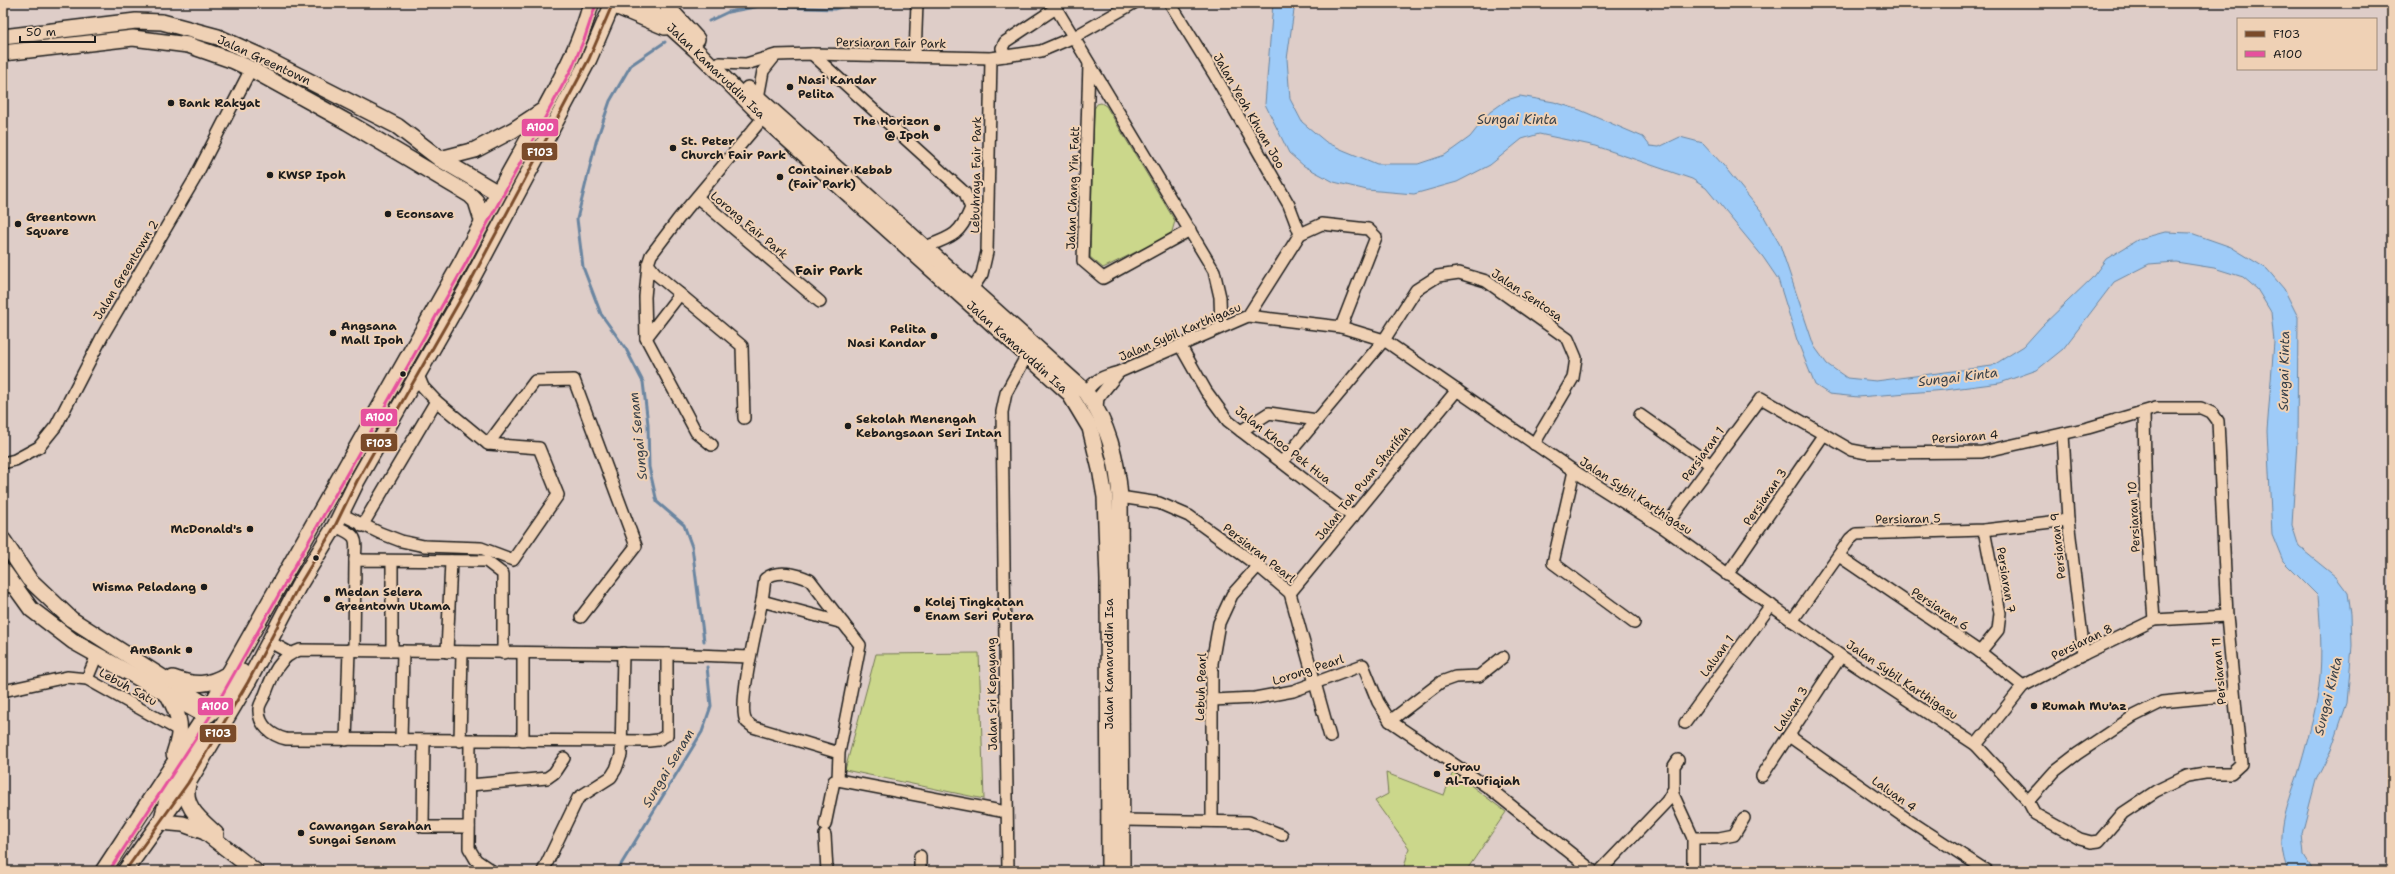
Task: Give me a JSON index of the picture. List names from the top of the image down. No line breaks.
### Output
{"streets":{"main road":["Jalan Greentown","Jalan Kamaruddin Isa"],"street":["Persiaran Fair Park","Jalan Yeoh Khuan Joo","Lebuhraya Fair Park","Jalan Chang Yin Fatt","Lorong Fair Park","Jalan Greentown 2","Jalan Sentosa","Jalan Sybil Karthigasu","Persiaran 4","Jalan Khoo Pek Hua","Persiaran 1","Jalan Toh Puan Sharifah","Persiaran 3","Persiaran 10","Persiaran 5","Persiaran 9","Persiaran Pearl","Persiaran 7","Persiaran 6","Persiaran 8","Laluan 1","Lorong Pearl","Persiaran 11","Lebuh Satu","Lebuh Pearl","Jalan Sri Kepayang","Laluan 3","Laluan 4"]},"crossings":[["Persiaran Fair Park","Jalan Kamaruddin Isa"],["Persiaran Fair Park","Lebuhraya Fair Park"],["Jalan Greentown","Jalan Greentown 2"],["Jalan Kamaruddin Isa","Lebuhraya Fair Park"],["Jalan Kamaruddin Isa","Jalan Sybil Karthigasu"],["Jalan Kamaruddin Isa","Persiaran Pearl"],["Jalan Kamaruddin Isa","Jalan Sri Kepayang"],["Jalan Sentosa","Jalan Sybil Karthigasu"],["Jalan Sentosa","Jalan Khoo Pek Hua"],["Jalan Sybil Karthigasu","Jalan Khoo Pek Hua"],["Jalan Sybil Karthigasu","Persiaran 1"],["Jalan Sybil Karthigasu","Jalan Toh Puan Sharifah"],["Jalan Sybil Karthigasu","Persiaran 3"],["Jalan Sybil Karthigasu","Persiaran 5"],["Jalan Sybil Karthigasu","Persiaran 8"],["Jalan Sybil Karthigasu","Laluan 1"],["Jalan Sybil Karthigasu","Persiaran 11"],["Jalan Sybil Karthigasu","Laluan 3"],["Persiaran 4","Persiaran 1"],["Persiaran 4","Persiaran 3"],["Persiaran 4","Persiaran 10"],["Persiaran 4","Persiaran 9"],["Persiaran 4","Persiaran 11"],["Jalan Khoo Pek Hua","Jalan Toh Puan Sharifah"],["Jalan Toh Puan Sharifah","Persiaran Pearl"],["Persiaran 10","Persiaran 8"],["Persiaran 5","Persiaran 9"],["Persiaran 5","Persiaran 7"],["Persiaran 5","Persiaran 6"],["Persiaran 9","Persiaran 8"],["Persiaran Pearl","Lorong Pearl"],["Persiaran Pearl","Lebuh Pearl"],["Persiaran 7","Persiaran 6"],["Persiaran 6","Persiaran 8"],["Persiaran 8","Persiaran 11"],["Lorong Pearl","Lebuh Pearl"],["Laluan 3","Laluan 4"]],"districts":["Fair Park"],"water":["Sungai Kinta","Sungai Senam"],"places":["Nasi Kandar Pelita","Bank Rakyat","The Horizon @ Ipoh","St. Peter Church Fair Park","KWSP Ipoh","Container Kebab (Fair Park)","Econsave","Greentown Square","Angsana Mall Ipoh","Pelita Nasi Kandar","Sekolah Menengah Kebangsaan Seri Intan","McDonald's","Wisma Peladang","Medan Selera Greentown Utama","Kolej Tingkatan Enam Seri Putera","AmBank","Rumah Mu'az","Surau Al-Taufiqiah","Cawangan Serahan Sungai Senam"],"lines":["transit line F103","transit line A100"],"legend":["F103","A100"],"scale_bar":"50 m"}
